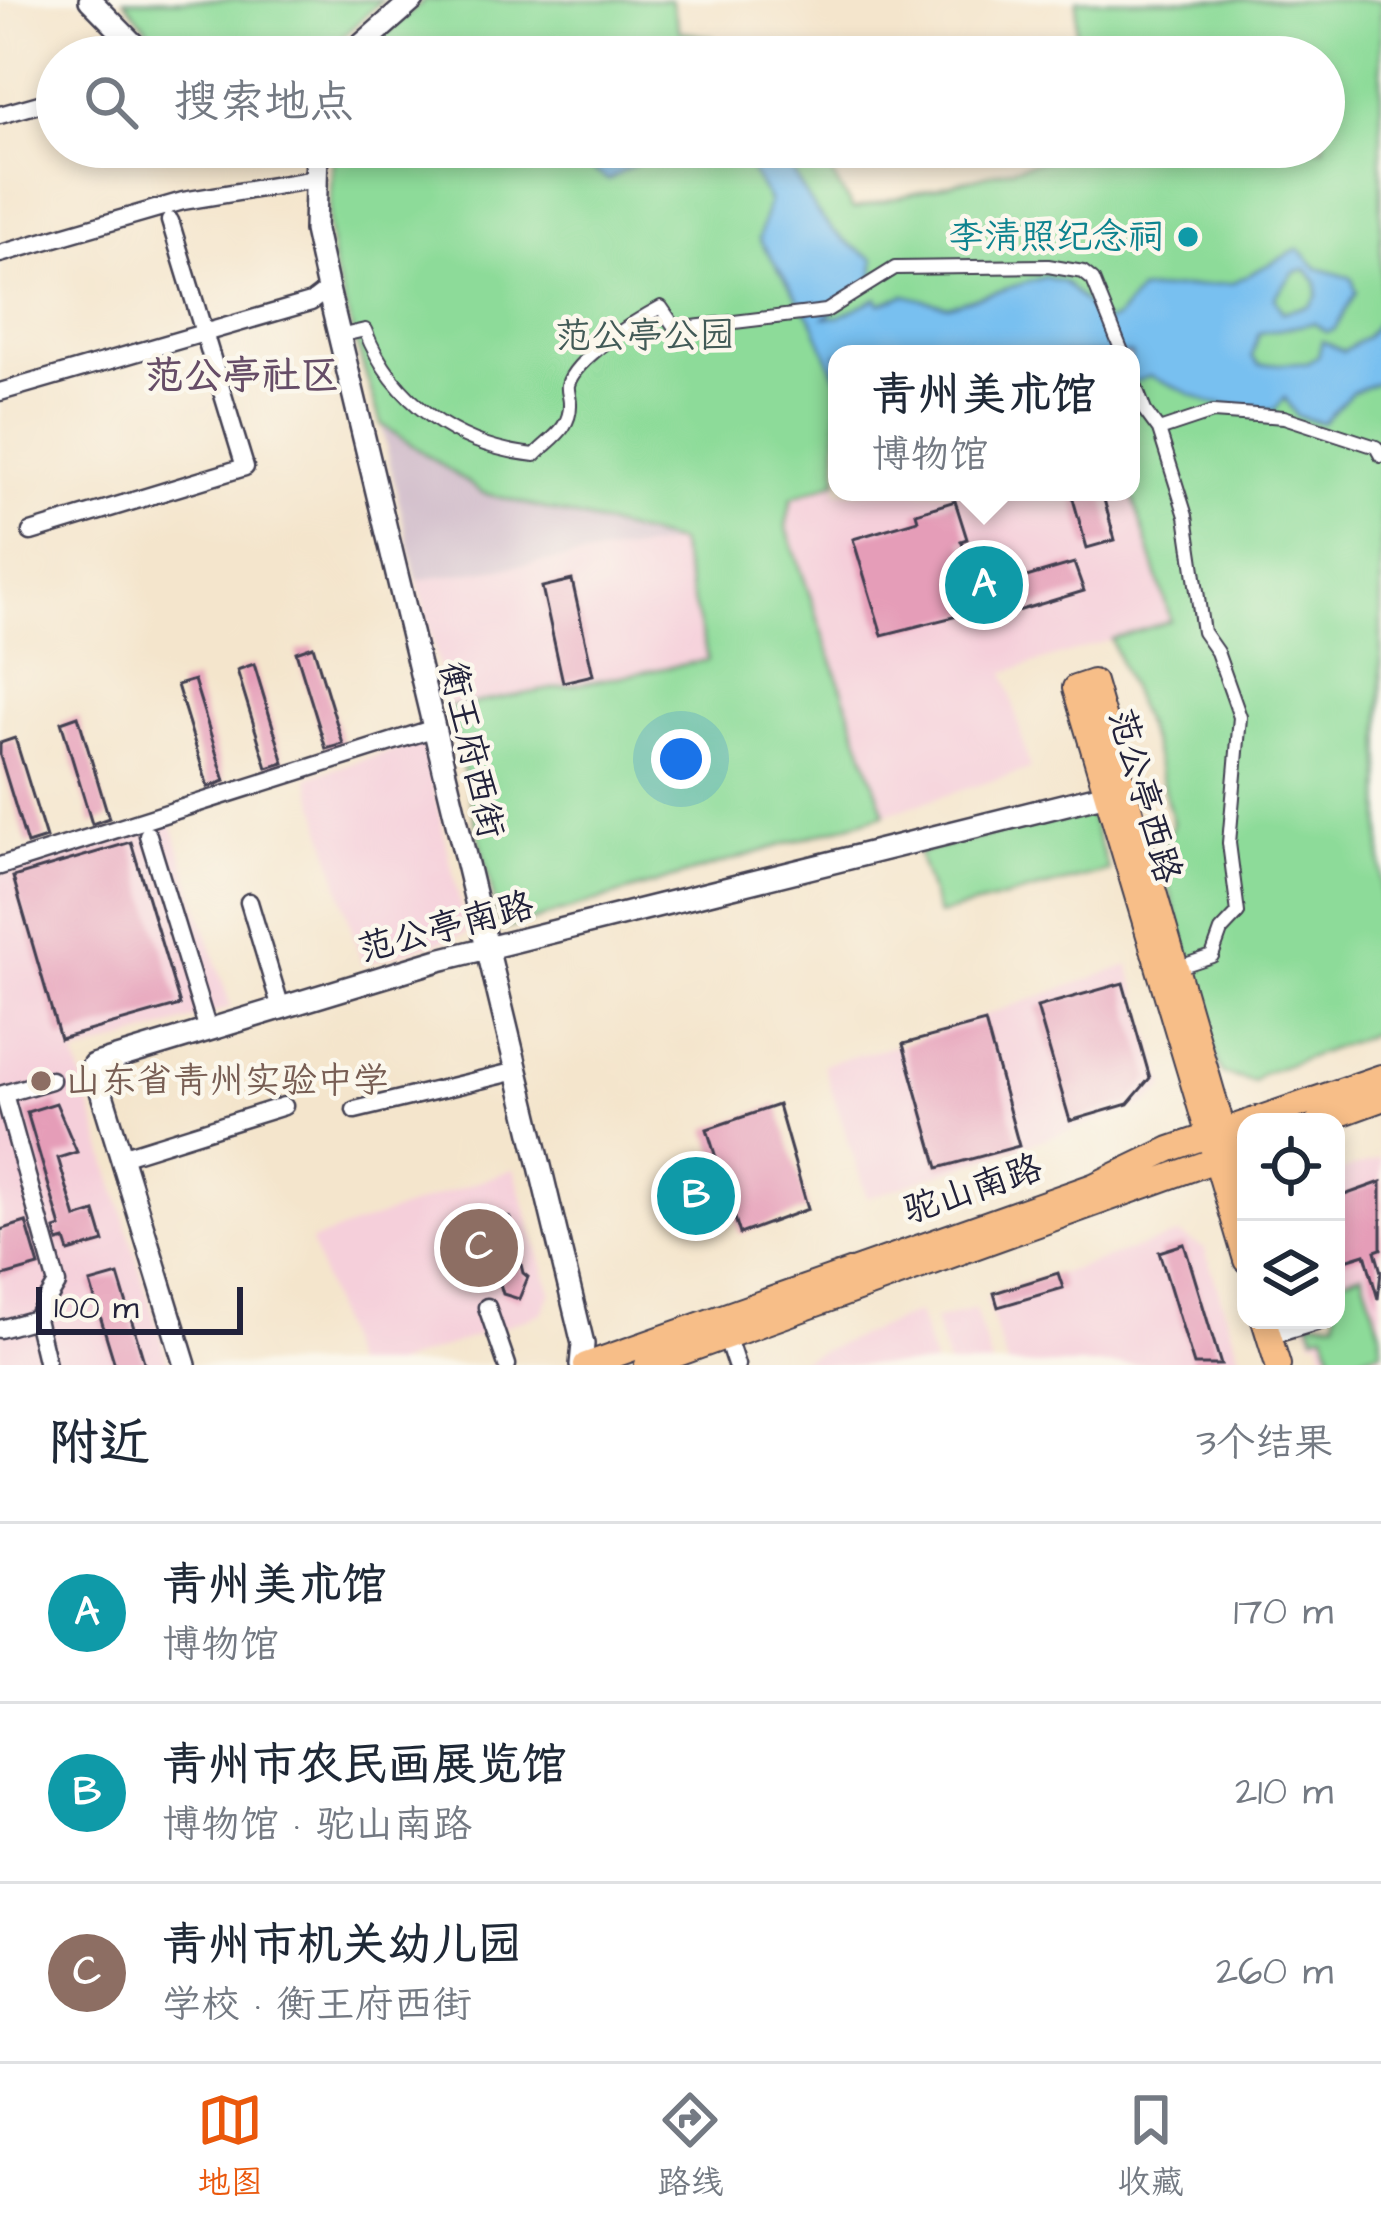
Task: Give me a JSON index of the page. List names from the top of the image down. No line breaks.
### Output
{"streets":{"main road":["范公亭西路","驼山南路"],"street":["衡王府西街","范公亭南路"]},"crossings":[["衡王府西街","范公亭南路"],["衡王府西街","驼山南路"],["范公亭西路","范公亭南路"],["范公亭西路","驼山南路"]],"districts":["范公亭社区"],"parks":["范公亭公园"],"places":["李清照纪念祠","山东省青州实验中学"],"scale_bar":"100 m","page":{"search":"搜索地点","popup":["青州美术馆","博物馆"],"pins":["A","B","C"],"scale":"100 m","heading":["附近","3个结果"],"list":[{"mark":"A","name":"青州美术馆","note":"博物馆","value":"170 m"},{"mark":"B","name":"青州市农民画展览馆","note":"博物馆 · 驼山南路","value":"210 m"},{"mark":"C","name":"青州市机关幼儿园","note":"学校 · 衡王府西街","value":"260 m"}],"nav":["地图","路线","收藏"]}}
